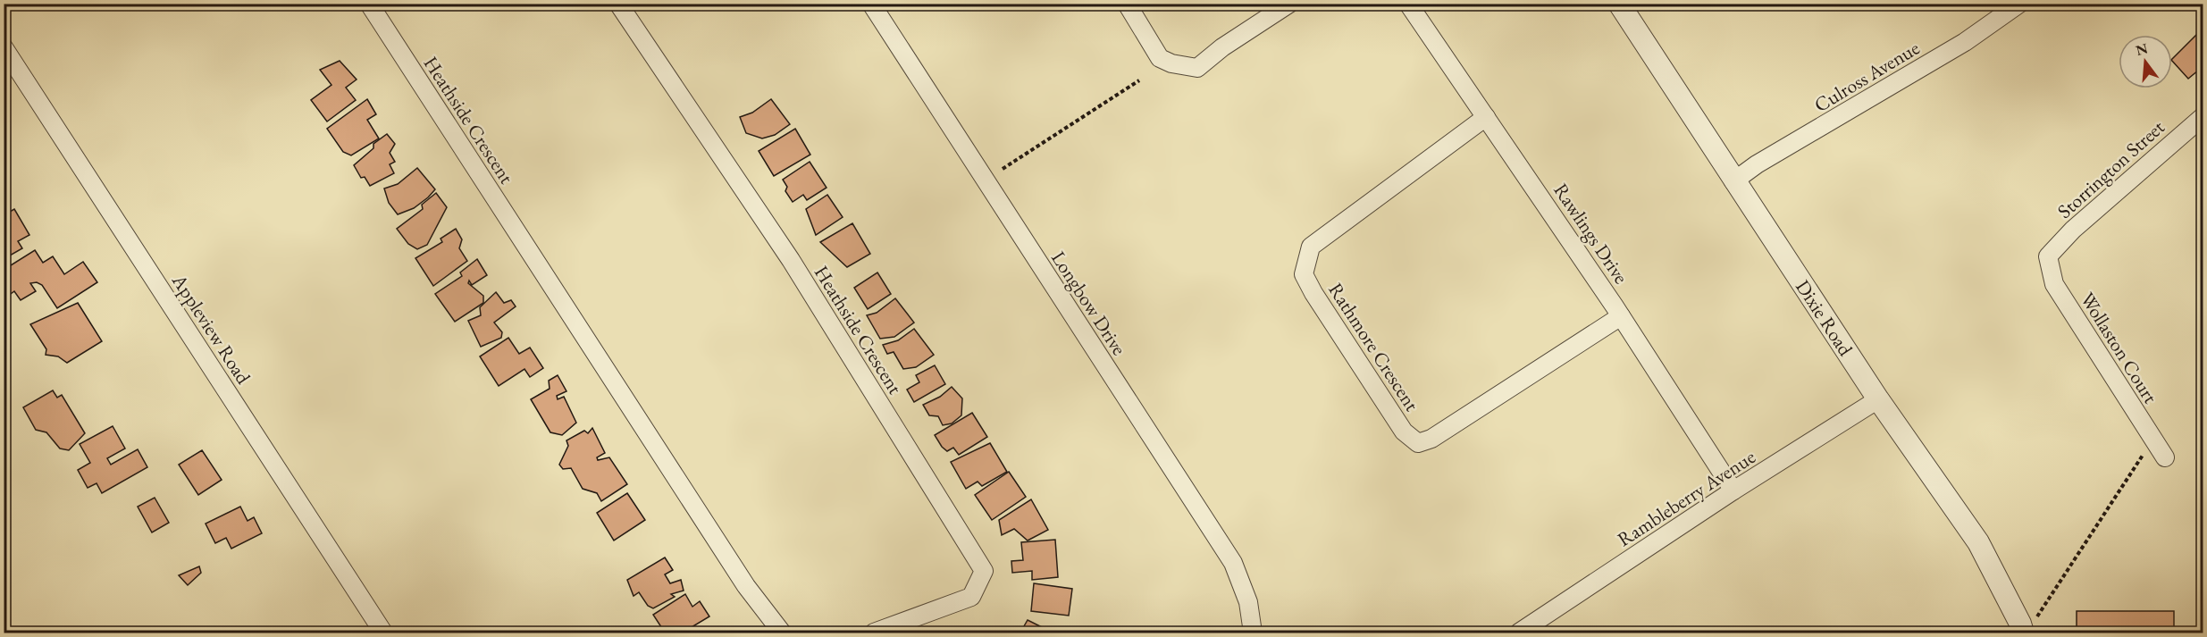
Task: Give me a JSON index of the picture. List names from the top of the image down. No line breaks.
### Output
{"streets":{"street":["Culross Avenue","Heathside Crescent","Storrington Street","Rawlings Drive","Longbow Drive","Dixie Road","Appleview Road","Rathmore Crescent","Wollaston Court","Rambleberry Avenue"]},"crossings":[["Culross Avenue","Dixie Road"],["Storrington Street","Wollaston Court"],["Rawlings Drive","Rathmore Crescent"],["Rawlings Drive","Rambleberry Avenue"],["Dixie Road","Rambleberry Avenue"]],"north":"top"}
